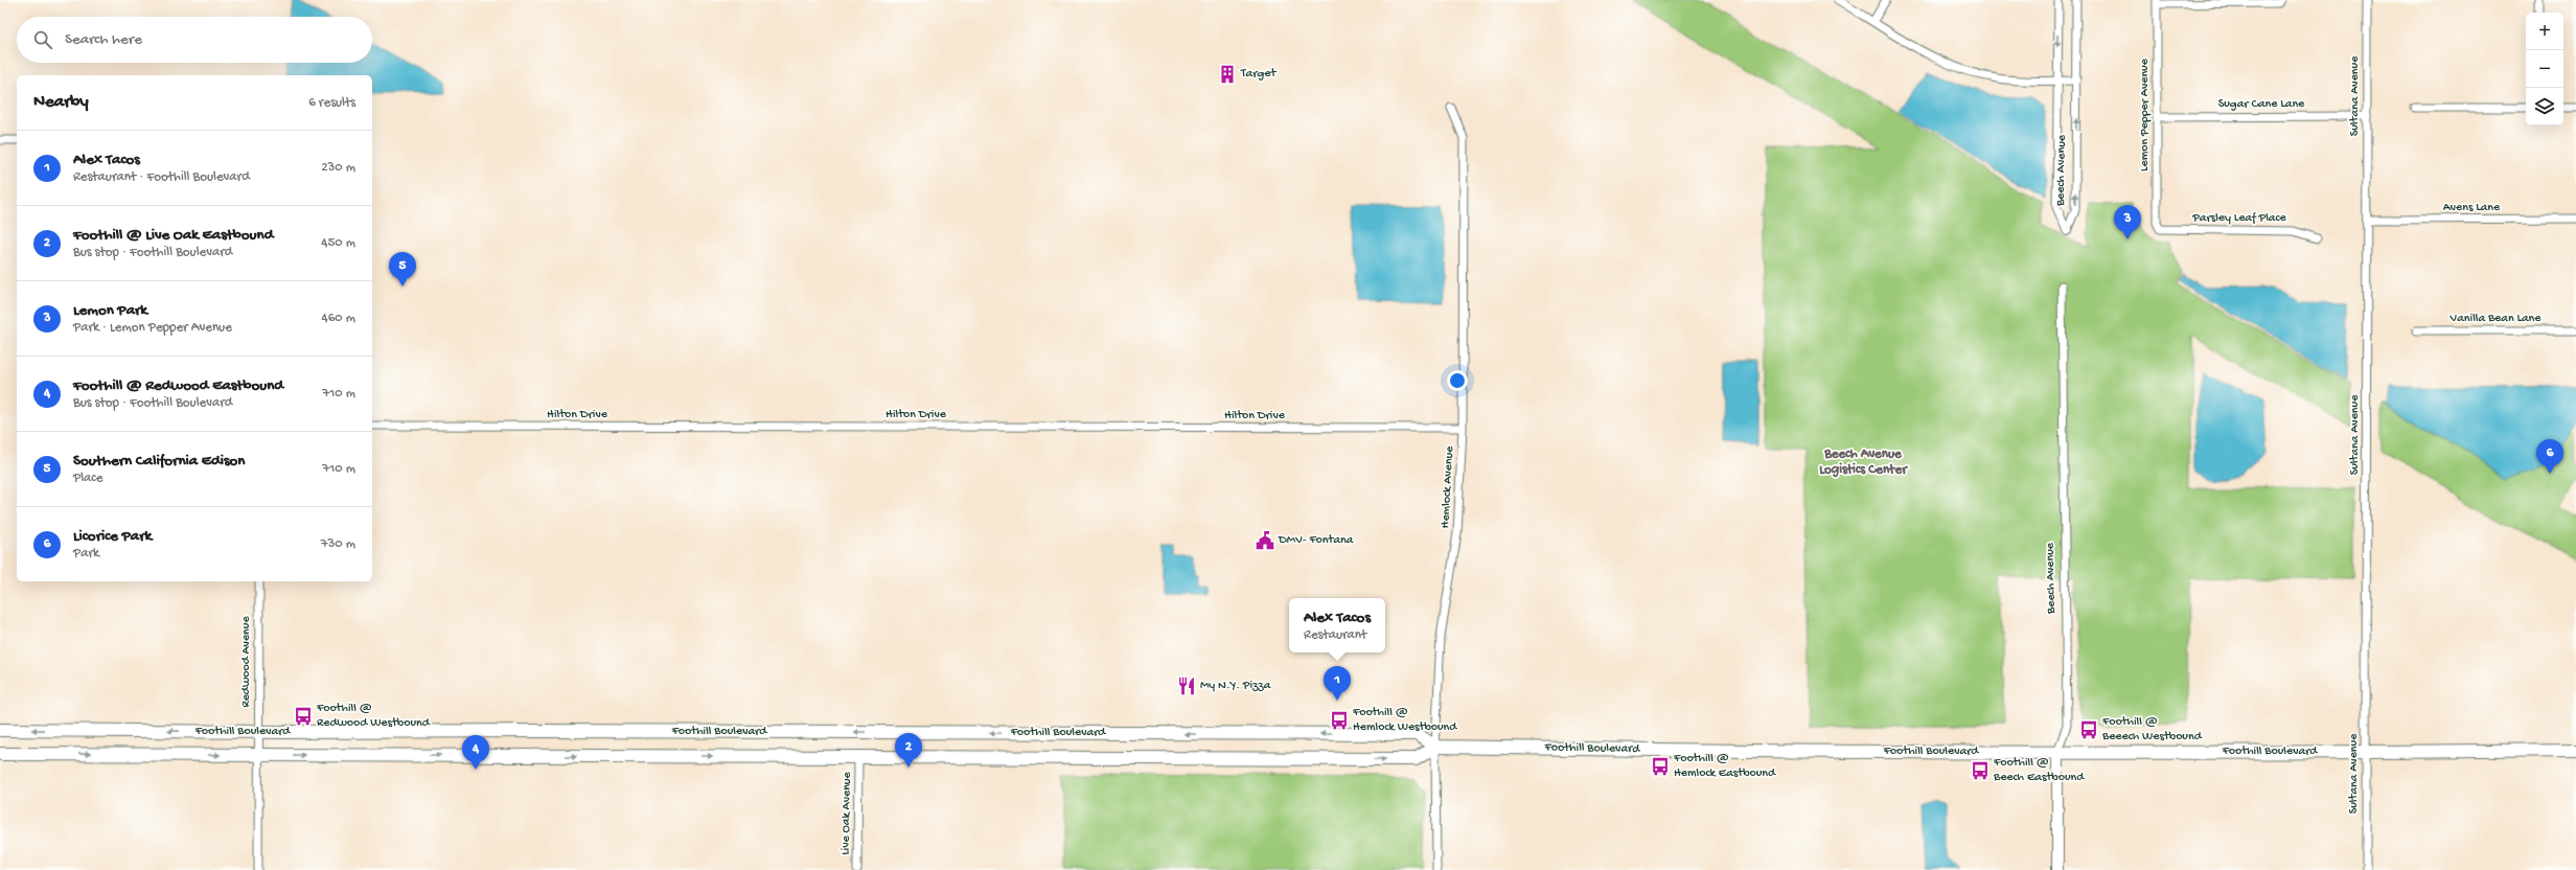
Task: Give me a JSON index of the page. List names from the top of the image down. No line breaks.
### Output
{"streets":{"main road":["Beech Avenue","Foothill Boulevard"],"street":["Sultana Avenue","Sugar Cane Lane","Lemon Pepper Avenue","Avens Lane","Parsley Leaf Place","Vanilla Bean Lane","Hilton Drive","Hemlock Avenue","Redwood Avenue","Live Oak Avenue"]},"crossings":[["Sultana Avenue","Sugar Cane Lane"],["Sultana Avenue","Avens Lane"],["Sultana Avenue","Foothill Boulevard"],["Sugar Cane Lane","Lemon Pepper Avenue"],["Lemon Pepper Avenue","Parsley Leaf Place"],["Beech Avenue","Foothill Boulevard"],["Hilton Drive","Hemlock Avenue"],["Hemlock Avenue","Foothill Boulevard"],["Redwood Avenue","Foothill Boulevard"],["Foothill Boulevard","Live Oak Avenue"]],"districts":["Beech Avenue Logistics Center"],"places":{"building":["Target"],"public building":["DMV- Fontana"],"restaurant":["My N.Y. Pizza"],"bus stop":["Foothill @ Redwood Westbound","Foothill @ Hemlock Westbound","Foothill @ Beeech Westbound","Foothill @ Hemlock Eastbound","Foothill @ Beech Eastbound"]},"page":{"map_buttons":["+","−"],"search":"Search here","heading":["Nearby","6 results"],"list":[{"mark":"1","name":"Alex Tacos","note":"Restaurant · Foothill Boulevard","value":"230 m"},{"mark":"2","name":"Foothill @ Live Oak Eastbound","note":"Bus stop · Foothill Boulevard","value":"450 m"},{"mark":"3","name":"Lemon Park","note":"Park · Lemon Pepper Avenue","value":"460 m"},{"mark":"4","name":"Foothill @ Redwood Eastbound","note":"Bus stop · Foothill Boulevard","value":"710 m"},{"mark":"5","name":"Southern California Edison","note":"Place","value":"710 m"},{"mark":"6","name":"Licorice Park","note":"Park","value":"730 m"}],"pins":["3","5","6","1","2","4"],"popup":["Alex Tacos","Restaurant"]}}
